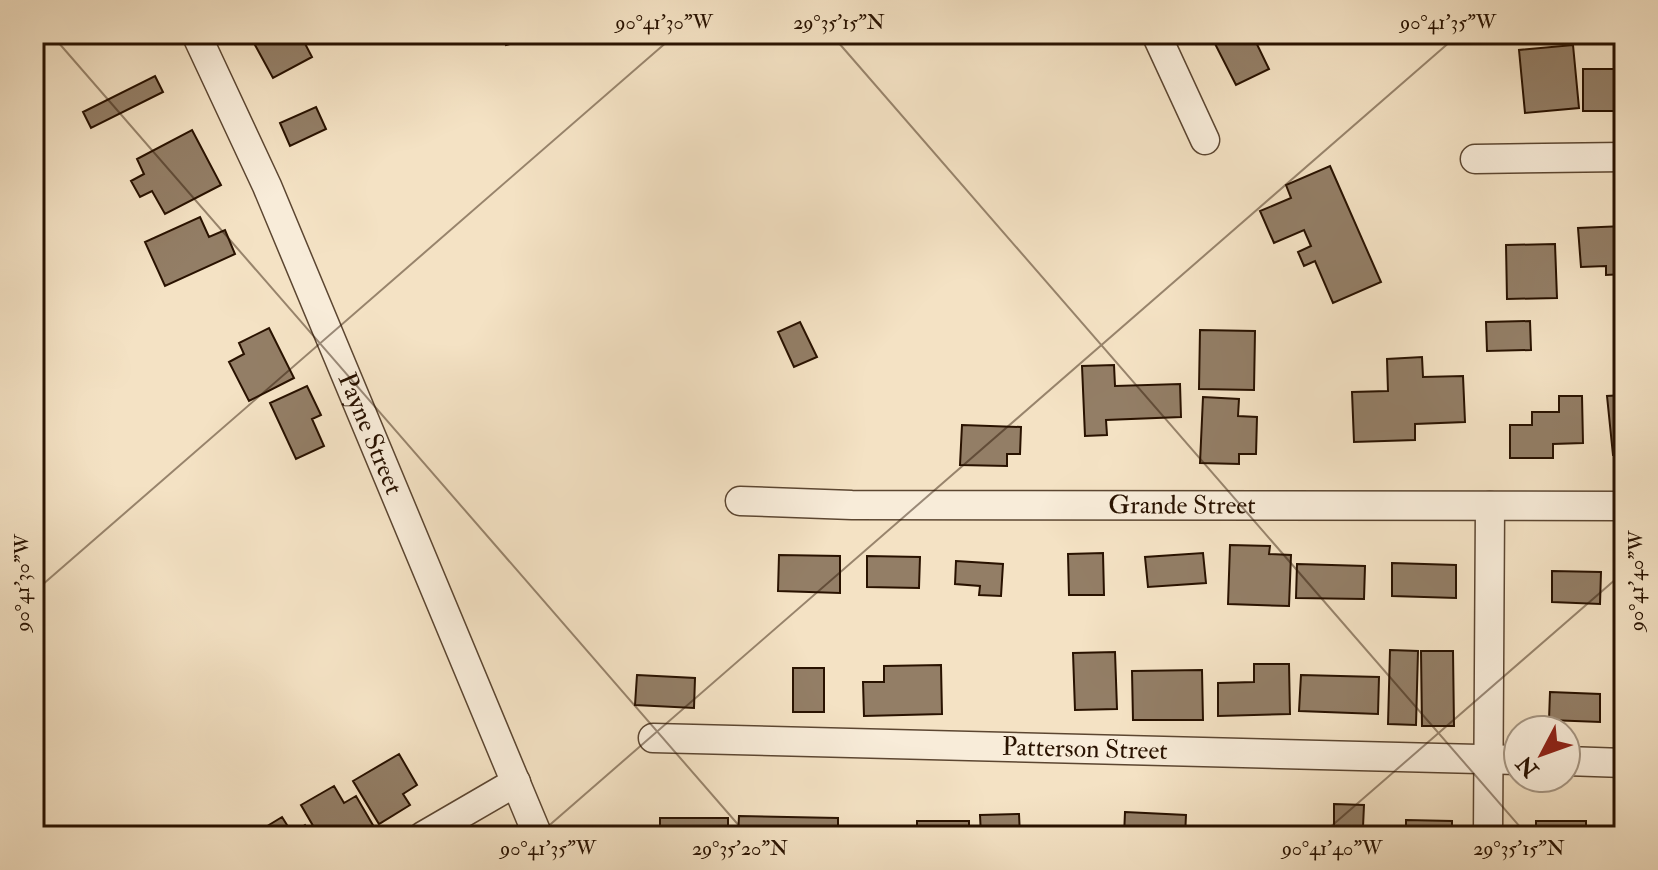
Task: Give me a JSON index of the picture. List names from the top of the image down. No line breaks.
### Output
{"streets":{"street":["Payne Street","Grande Street","Patterson Street"]},"north":"bottom left","coordinates":["90°41'30\"W","29°35'15\"N","90°41'35\"W","90°41'40\"W","29°35'20\"N"]}
